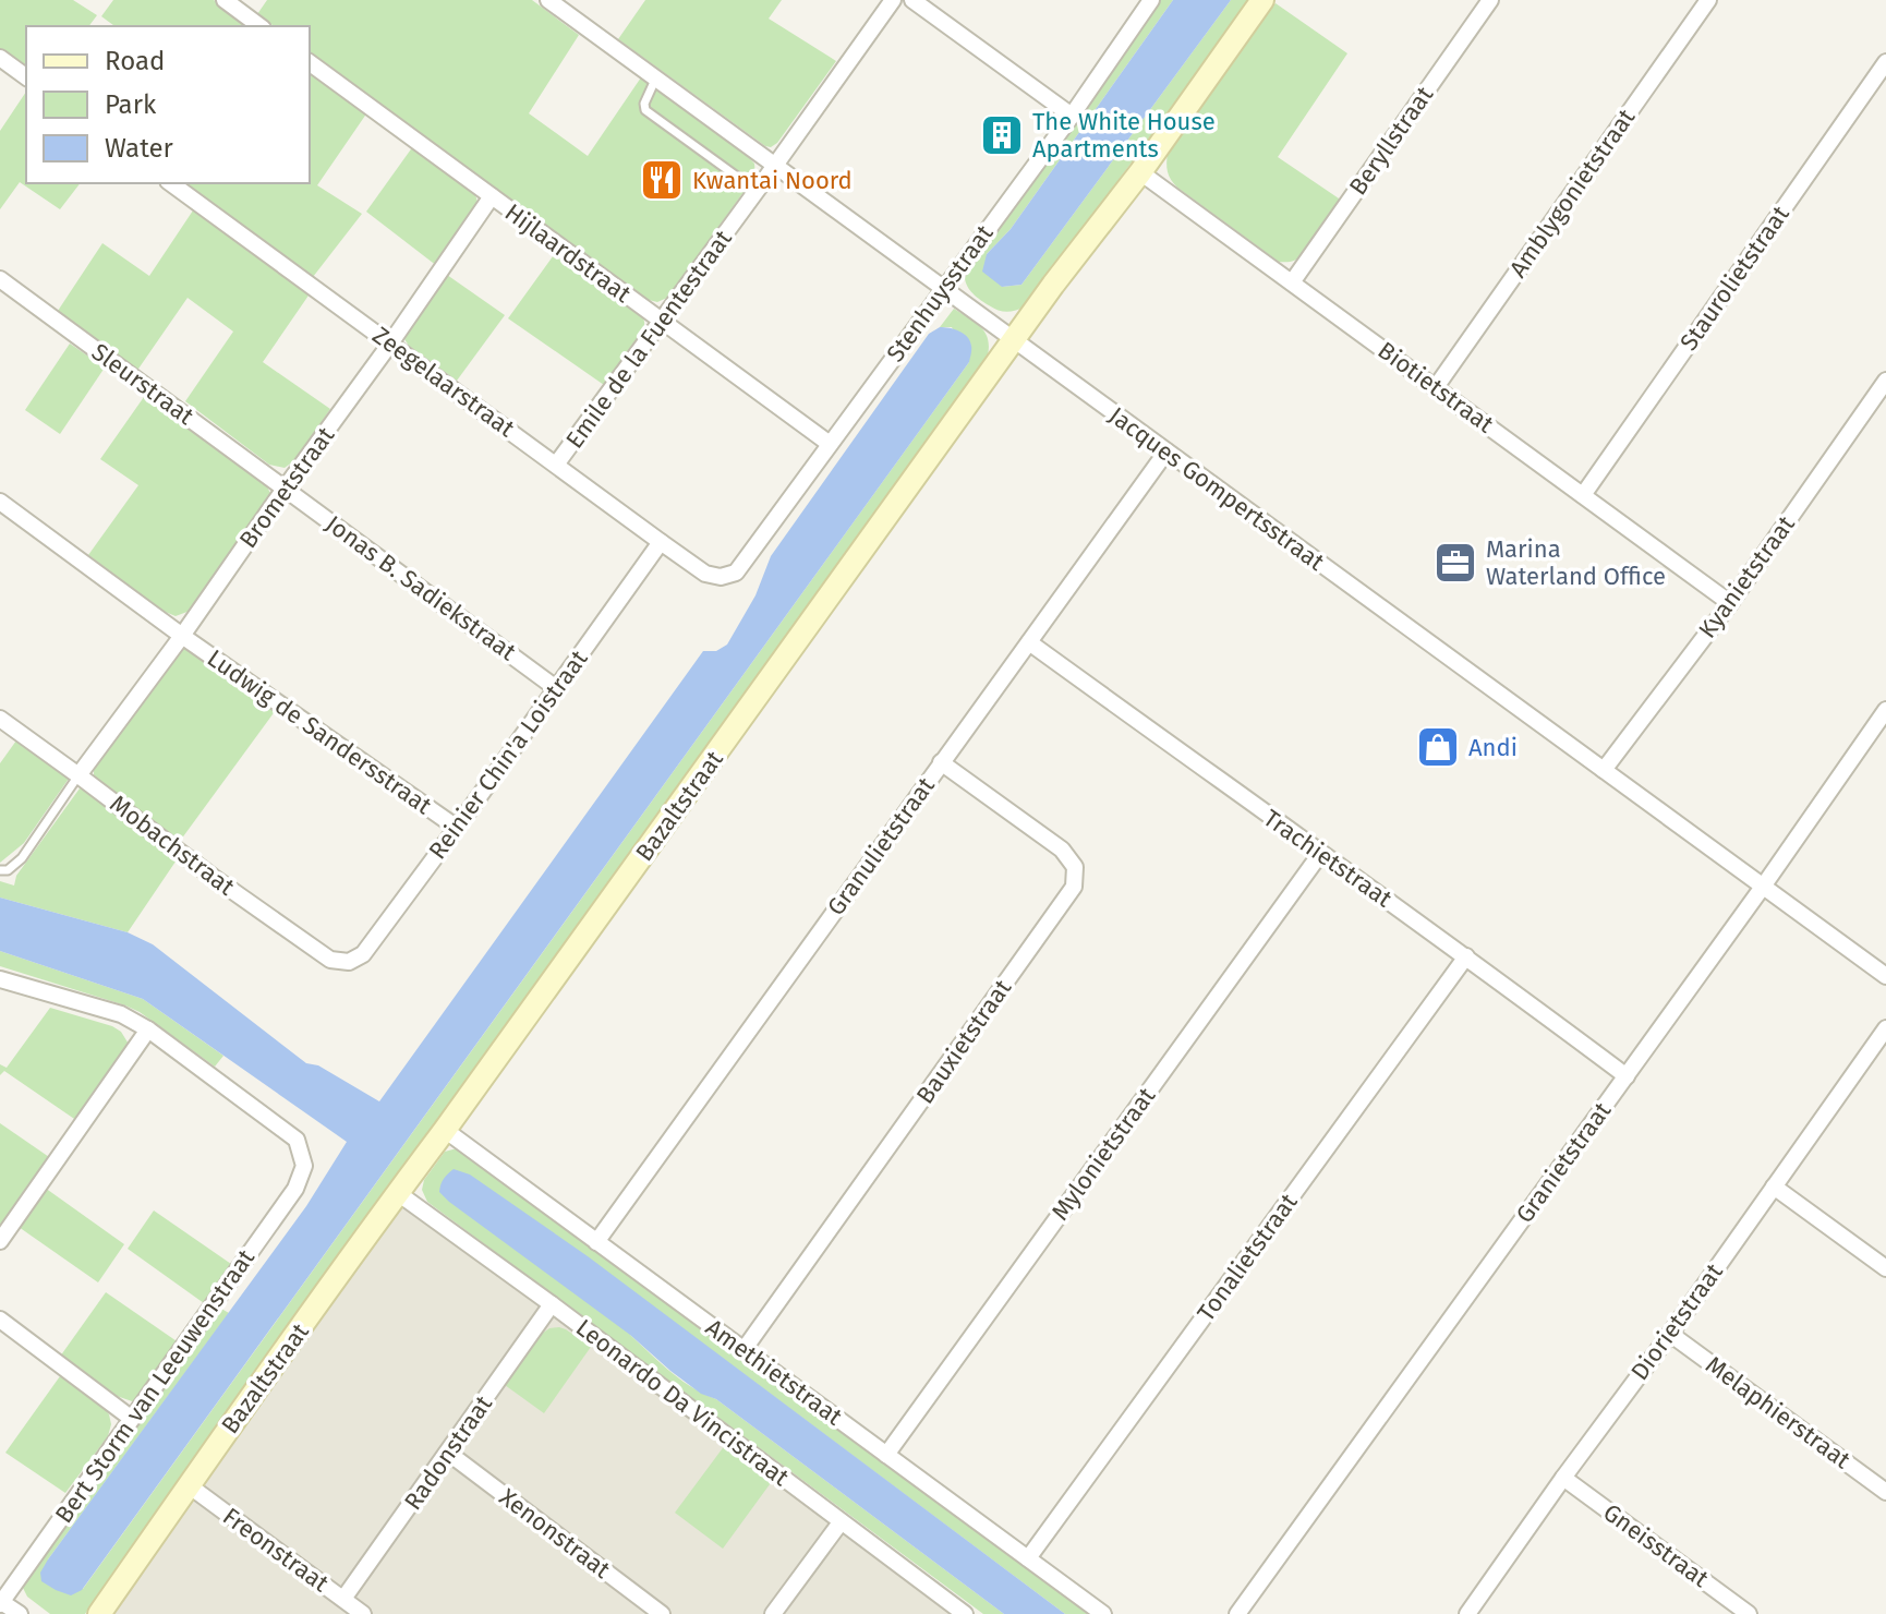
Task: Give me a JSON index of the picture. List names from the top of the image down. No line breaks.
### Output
{"streets":{"street":["Beryllstraat","Amblygonietstraat","Hijlaardstraat","Staurolietstraat","Stenhuysstraat","Emile de la Fuentestraat","Zeegelaarstraat","Sleurstraat","Biotietstraat","Brometstraat","Jacques Gompertsstraat","Kyanietstraat","Jonas B. Sadiekstraat","Ludwig de Sandersstraat","Reinier Chin'a Loistraat","Bazaltstraat","Mobachstraat","Granulietstraat","Trachietstraat","Bauxietstraat","Mylonietstraat","Granietstraat","Tonalietstraat","Diorietstraat","Amethietstraat","Bert Storm van Leeuwenstraat","Leonardo Da Vincistraat","Melaphierstraat","Radonstraat","Xenonstraat","Gneisstraat","Freonstraat"]},"crossings":[["Beryllstraat","Biotietstraat"],["Amblygonietstraat","Biotietstraat"],["Hijlaardstraat","Stenhuysstraat"],["Hijlaardstraat","Emile de la Fuentestraat"],["Hijlaardstraat","Brometstraat"],["Staurolietstraat","Biotietstraat"],["Stenhuysstraat","Zeegelaarstraat"],["Stenhuysstraat","Jacques Gompertsstraat"],["Emile de la Fuentestraat","Zeegelaarstraat"],["Emile de la Fuentestraat","Jacques Gompertsstraat"],["Zeegelaarstraat","Brometstraat"],["Zeegelaarstraat","Reinier Chin'a Loistraat"],["Sleurstraat","Brometstraat"],["Sleurstraat","Jonas B. Sadiekstraat"],["Biotietstraat","Kyanietstraat"],["Biotietstraat","Bazaltstraat"],["Brometstraat","Jonas B. Sadiekstraat"],["Brometstraat","Ludwig de Sandersstraat"],["Brometstraat","Mobachstraat"],["Jacques Gompertsstraat","Kyanietstraat"],["Jacques Gompertsstraat","Bazaltstraat"],["Jacques Gompertsstraat","Granulietstraat"],["Jacques Gompertsstraat","Granietstraat"],["Jonas B. Sadiekstraat","Reinier Chin'a Loistraat"],["Ludwig de Sandersstraat","Reinier Chin'a Loistraat"],["Reinier Chin'a Loistraat","Mobachstraat"],["Bazaltstraat","Amethietstraat"],["Bazaltstraat","Leonardo Da Vincistraat"],["Bazaltstraat","Freonstraat"],["Granulietstraat","Trachietstraat"],["Granulietstraat","Bauxietstraat"],["Granulietstraat","Amethietstraat"],["Trachietstraat","Mylonietstraat"],["Trachietstraat","Granietstraat"],["Trachietstraat","Tonalietstraat"],["Bauxietstraat","Amethietstraat"],["Mylonietstraat","Amethietstraat"],["Tonalietstraat","Amethietstraat"],["Diorietstraat","Melaphierstraat"],["Diorietstraat","Gneisstraat"],["Leonardo Da Vincistraat","Radonstraat"],["Radonstraat","Xenonstraat"],["Radonstraat","Freonstraat"]],"places":{"building":["The White House Apartments"],"restaurant":["Kwantai Noord"],"office":["Marina Waterland Office"],"shop":["Andi"]},"legend":["Road","Park","Water"]}
